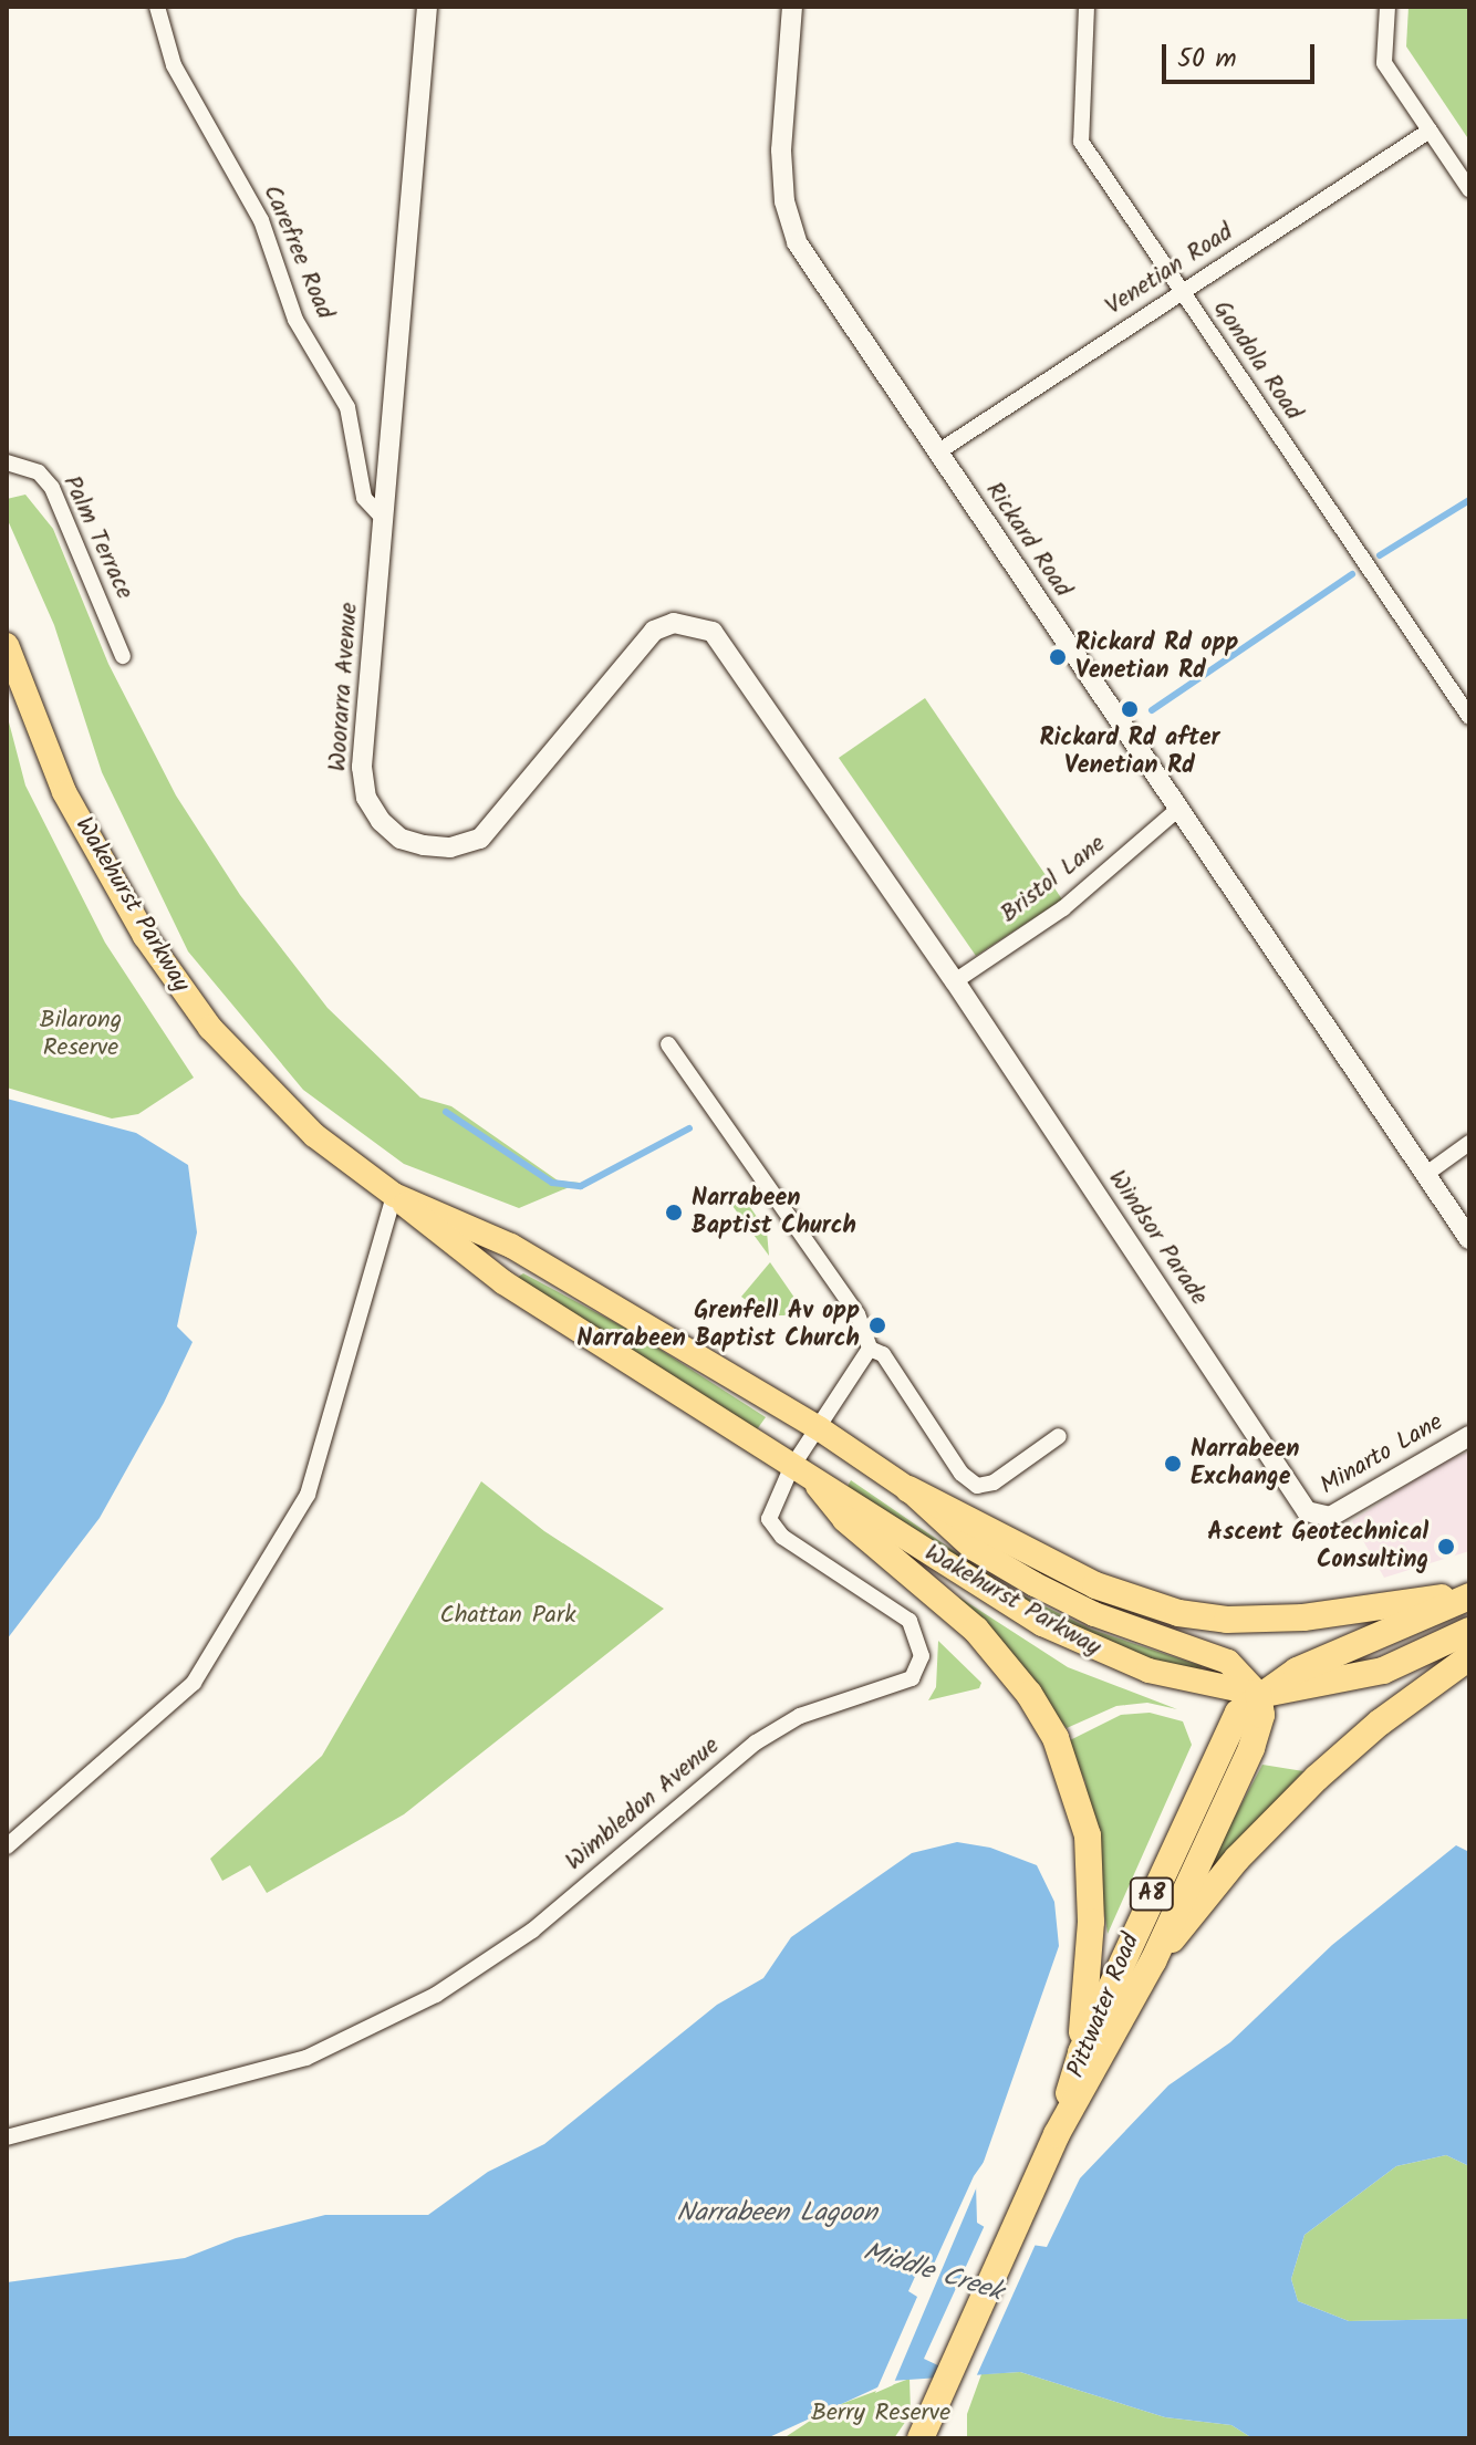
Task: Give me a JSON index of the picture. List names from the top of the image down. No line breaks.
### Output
{"streets":{"highway":["A8","Pittwater Road"],"main road":["Wakehurst Parkway"],"street":["Carefree Road","Venetian Road","Gondola Road","Palm Terrace","Rickard Road","Woorarra Avenue","Bristol Lane","Windsor Parade","Minarto Lane","Wimbledon Avenue"]},"crossings":[["Carefree Road","Woorarra Avenue"],["Venetian Road","Gondola Road"],["Venetian Road","Rickard Road"],["Rickard Road","Bristol Lane"],["Woorarra Avenue","Bristol Lane"],["Woorarra Avenue","Windsor Parade"],["Bristol Lane","Windsor Parade"],["Wakehurst Parkway","Wimbledon Avenue"],["Wakehurst Parkway","Pittwater Road"],["Windsor Parade","Minarto Lane"]],"water":["Narrabeen Lagoon","Middle Creek"],"parks":["Bilarong Reserve","Chattan Park","Berry Reserve"],"places":["Rickard Rd opp Venetian Rd","Rickard Rd after Venetian Rd","Narrabeen Baptist Church","Grenfell Av opp Narrabeen Baptist Church","Narrabeen Exchange","Ascent Geotechnical Consulting"],"scale_bar":"50 m"}
